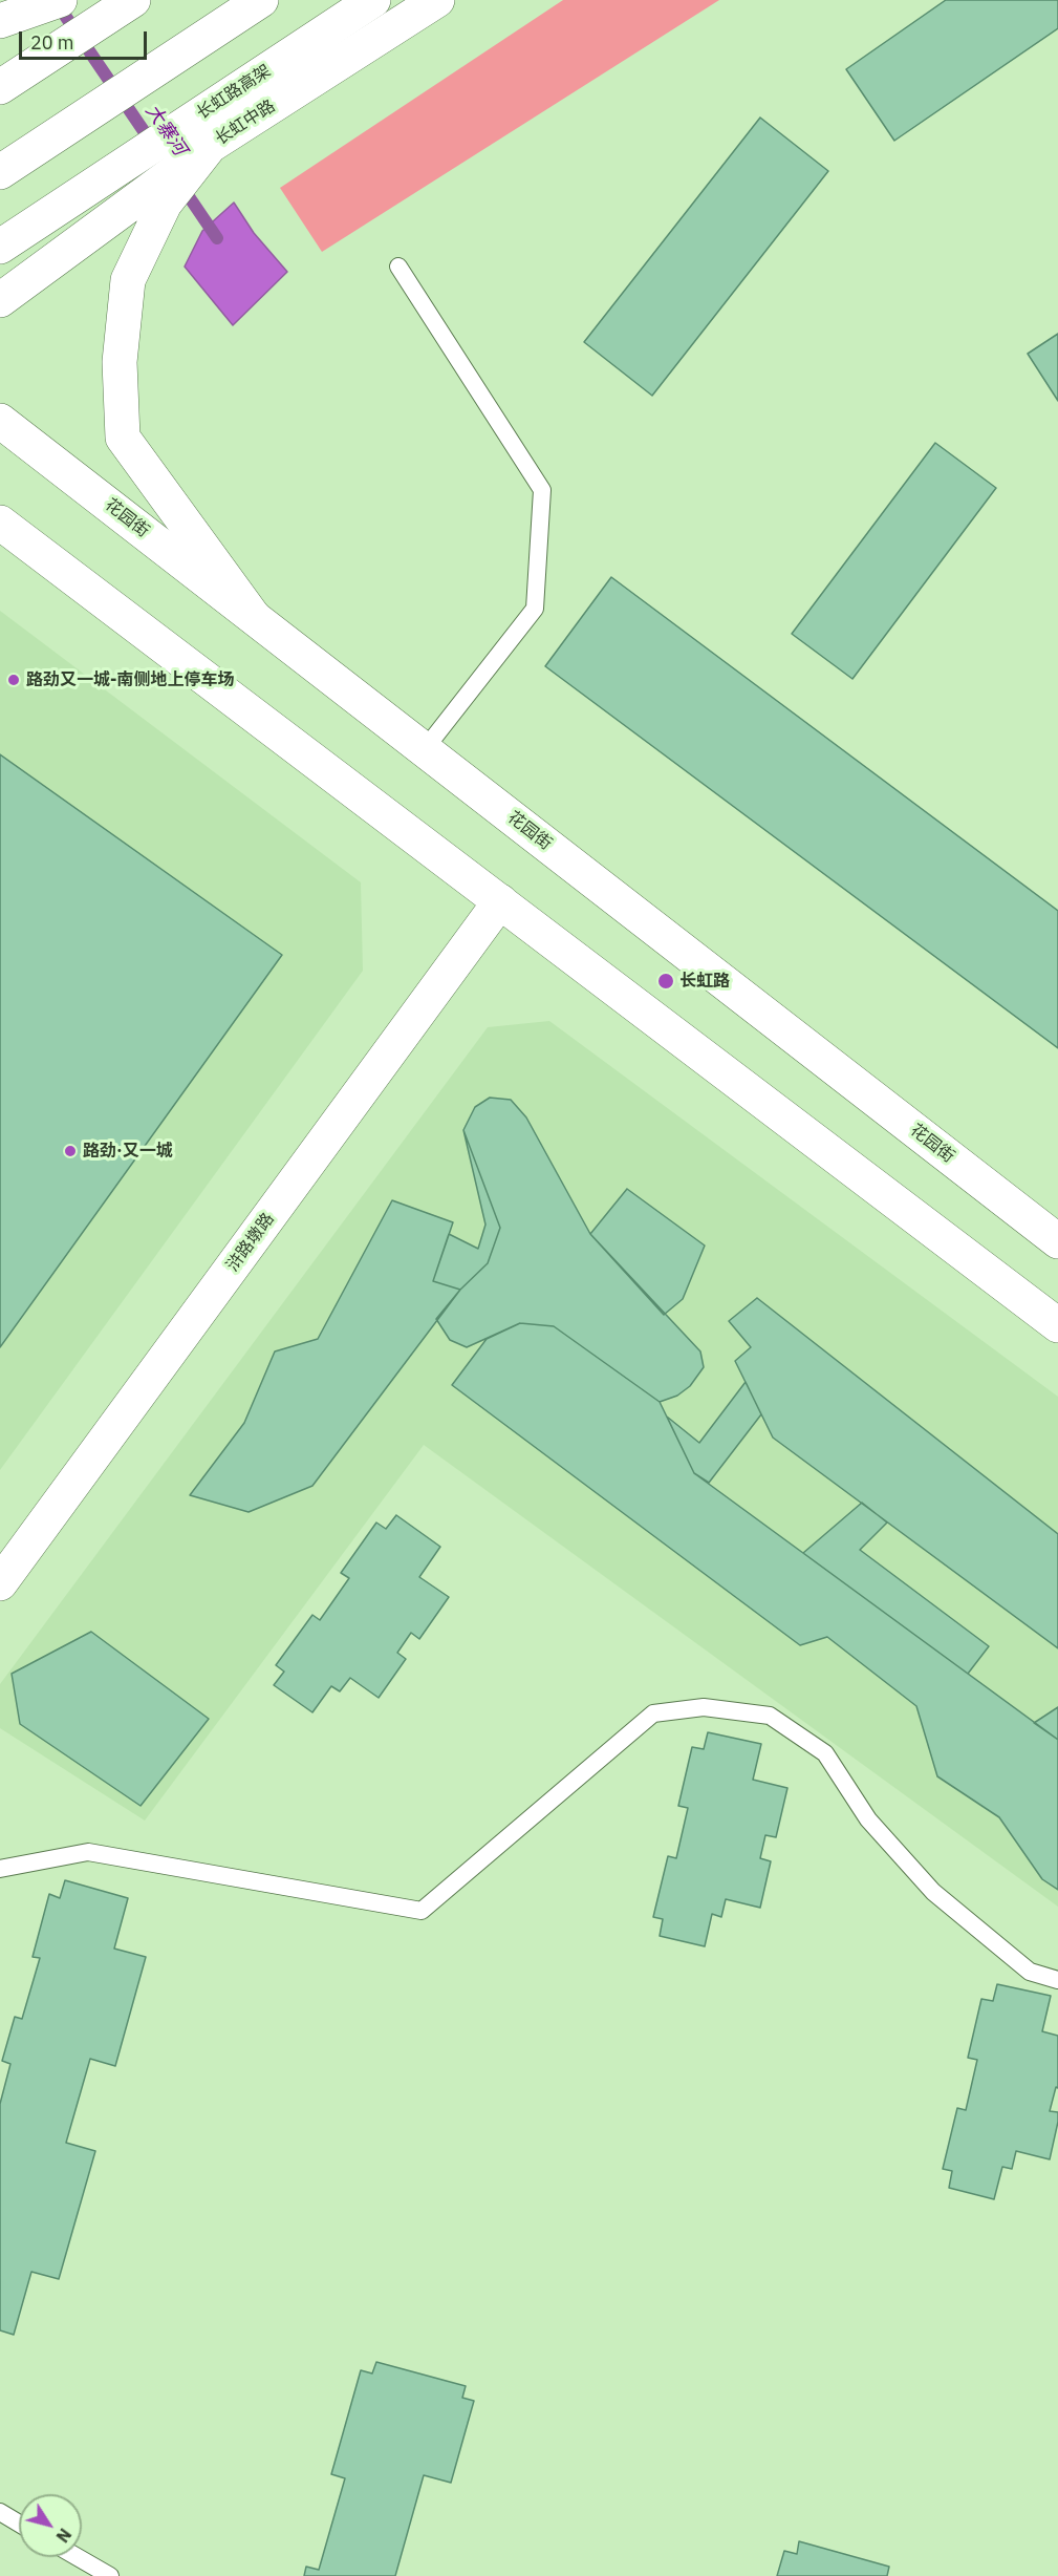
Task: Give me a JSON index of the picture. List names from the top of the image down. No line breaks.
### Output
{"streets":{"main road":["长虹路高架","长虹中路","花园街","浒路墩路"]},"water":["大寨河"],"places":["路劲又一城-南侧地上停车场","长虹路","路劲·又一城"],"scale_bar":"20 m","north":"bottom right"}
